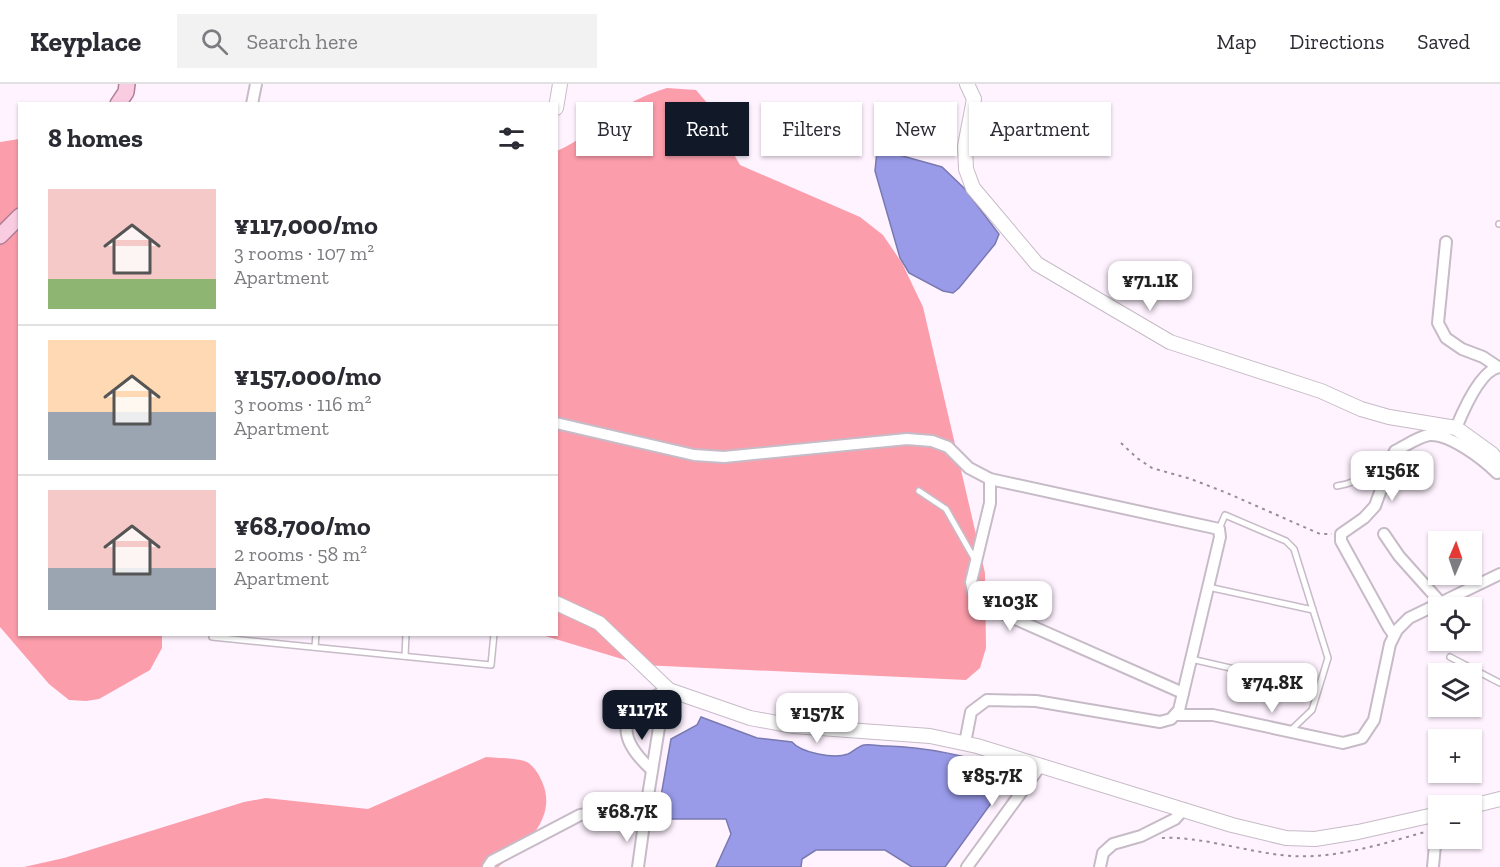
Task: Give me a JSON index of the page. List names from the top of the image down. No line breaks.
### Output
{"north":"top","page":{"header":"Keyplace","search":"Search here","nav":["Map","Directions","Saved"],"chip":["Buy","Rent","Filters","New","Apartment"],"heading":"8 homes","list":[{"name":"¥117,000/mo","note":"3 rooms · 107 m² · Apartment"},{"name":"¥157,000/mo","note":"3 rooms · 116 m² · Apartment"},{"name":"¥68,700/mo","note":"2 rooms · 58 m² · Apartment"}],"price":["¥71.1K","¥156K","¥103K","¥74.8K","¥117K","¥157K","¥85.7K","¥68.7K"],"map_buttons":["+","−"]}}
